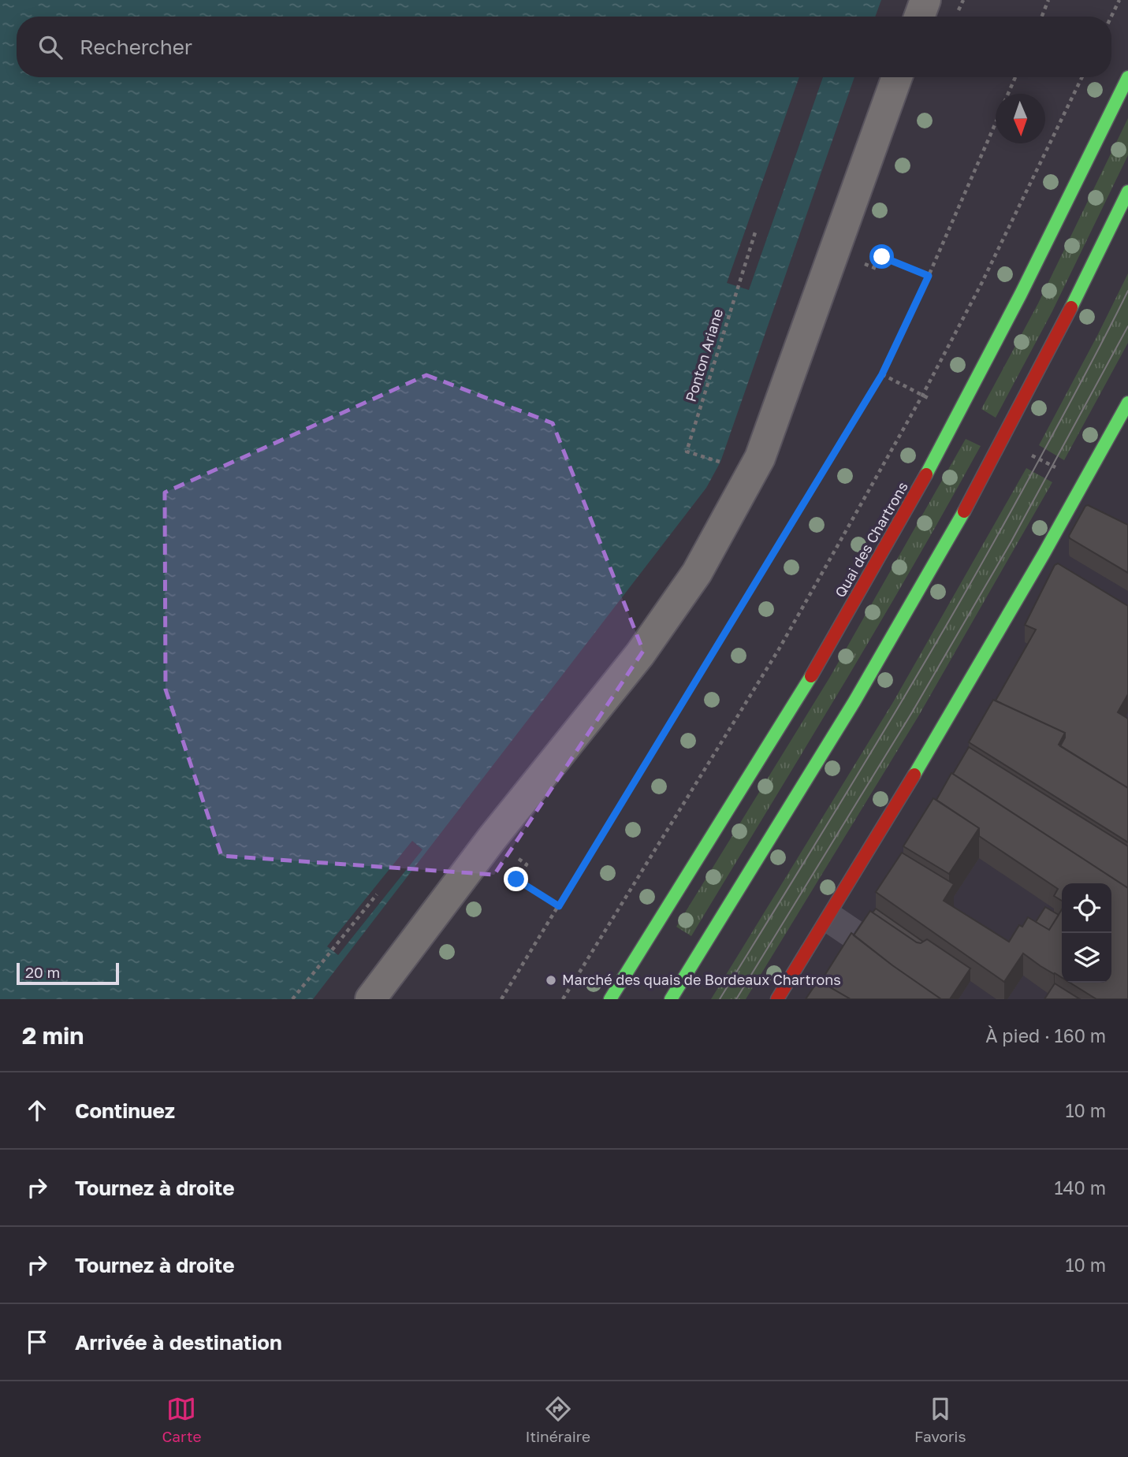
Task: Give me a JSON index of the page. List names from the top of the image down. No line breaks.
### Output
{"streets":{"main road":["Quai des Chartrons"],"path":["Ponton Ariane"]},"places":["Marché des quais de Bordeaux Chartrons"],"scale_bar":"20 m","north":"bottom","page":{"search":"Rechercher","scale":"20 m","heading":["2 min","À pied · 160 m"],"list":[["Continuez","10 m"],["Tournez à droite","140 m"],["Tournez à droite","10 m"],"Arrivée à destination"],"nav":["Carte","Itinéraire","Favoris"]}}
